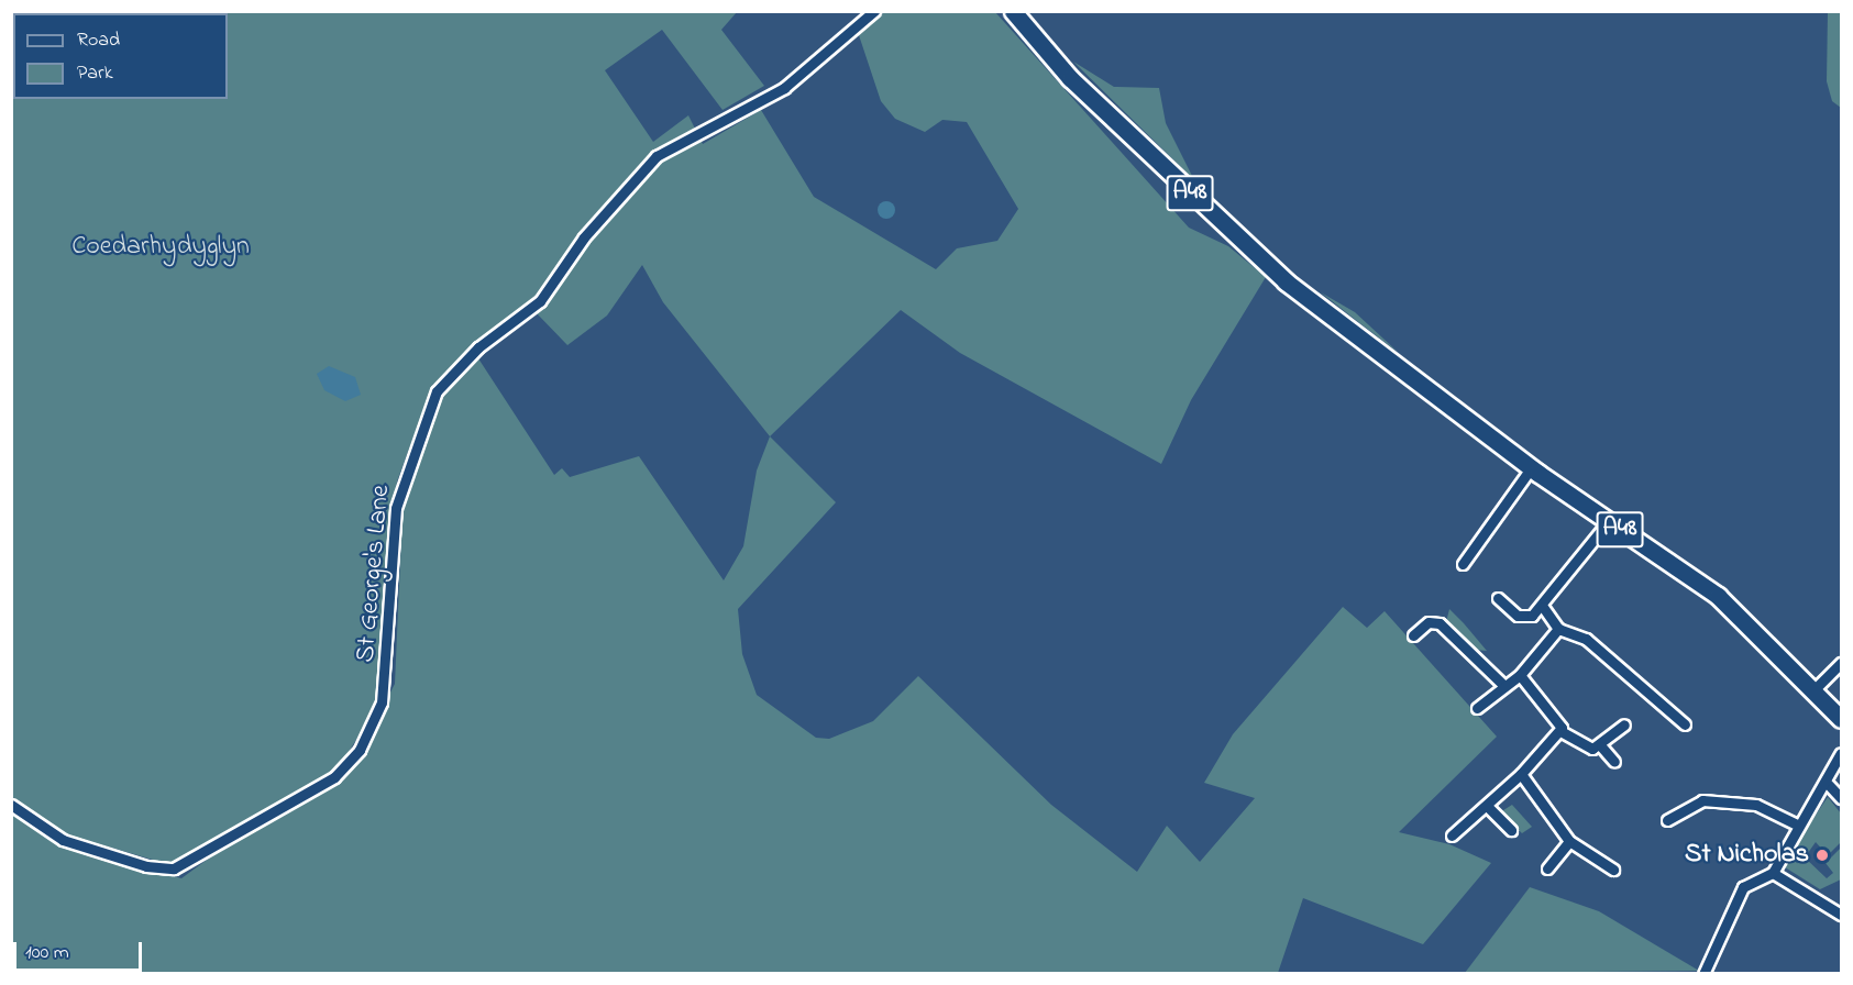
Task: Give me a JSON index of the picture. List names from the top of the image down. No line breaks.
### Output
{"streets":{"main road":["A48"],"street":["St George's Lane"]},"parks":["Coedarhydyglyn"],"places":["St Nicholas"],"legend":["Road","Park"],"scale_bar":"100 m"}
